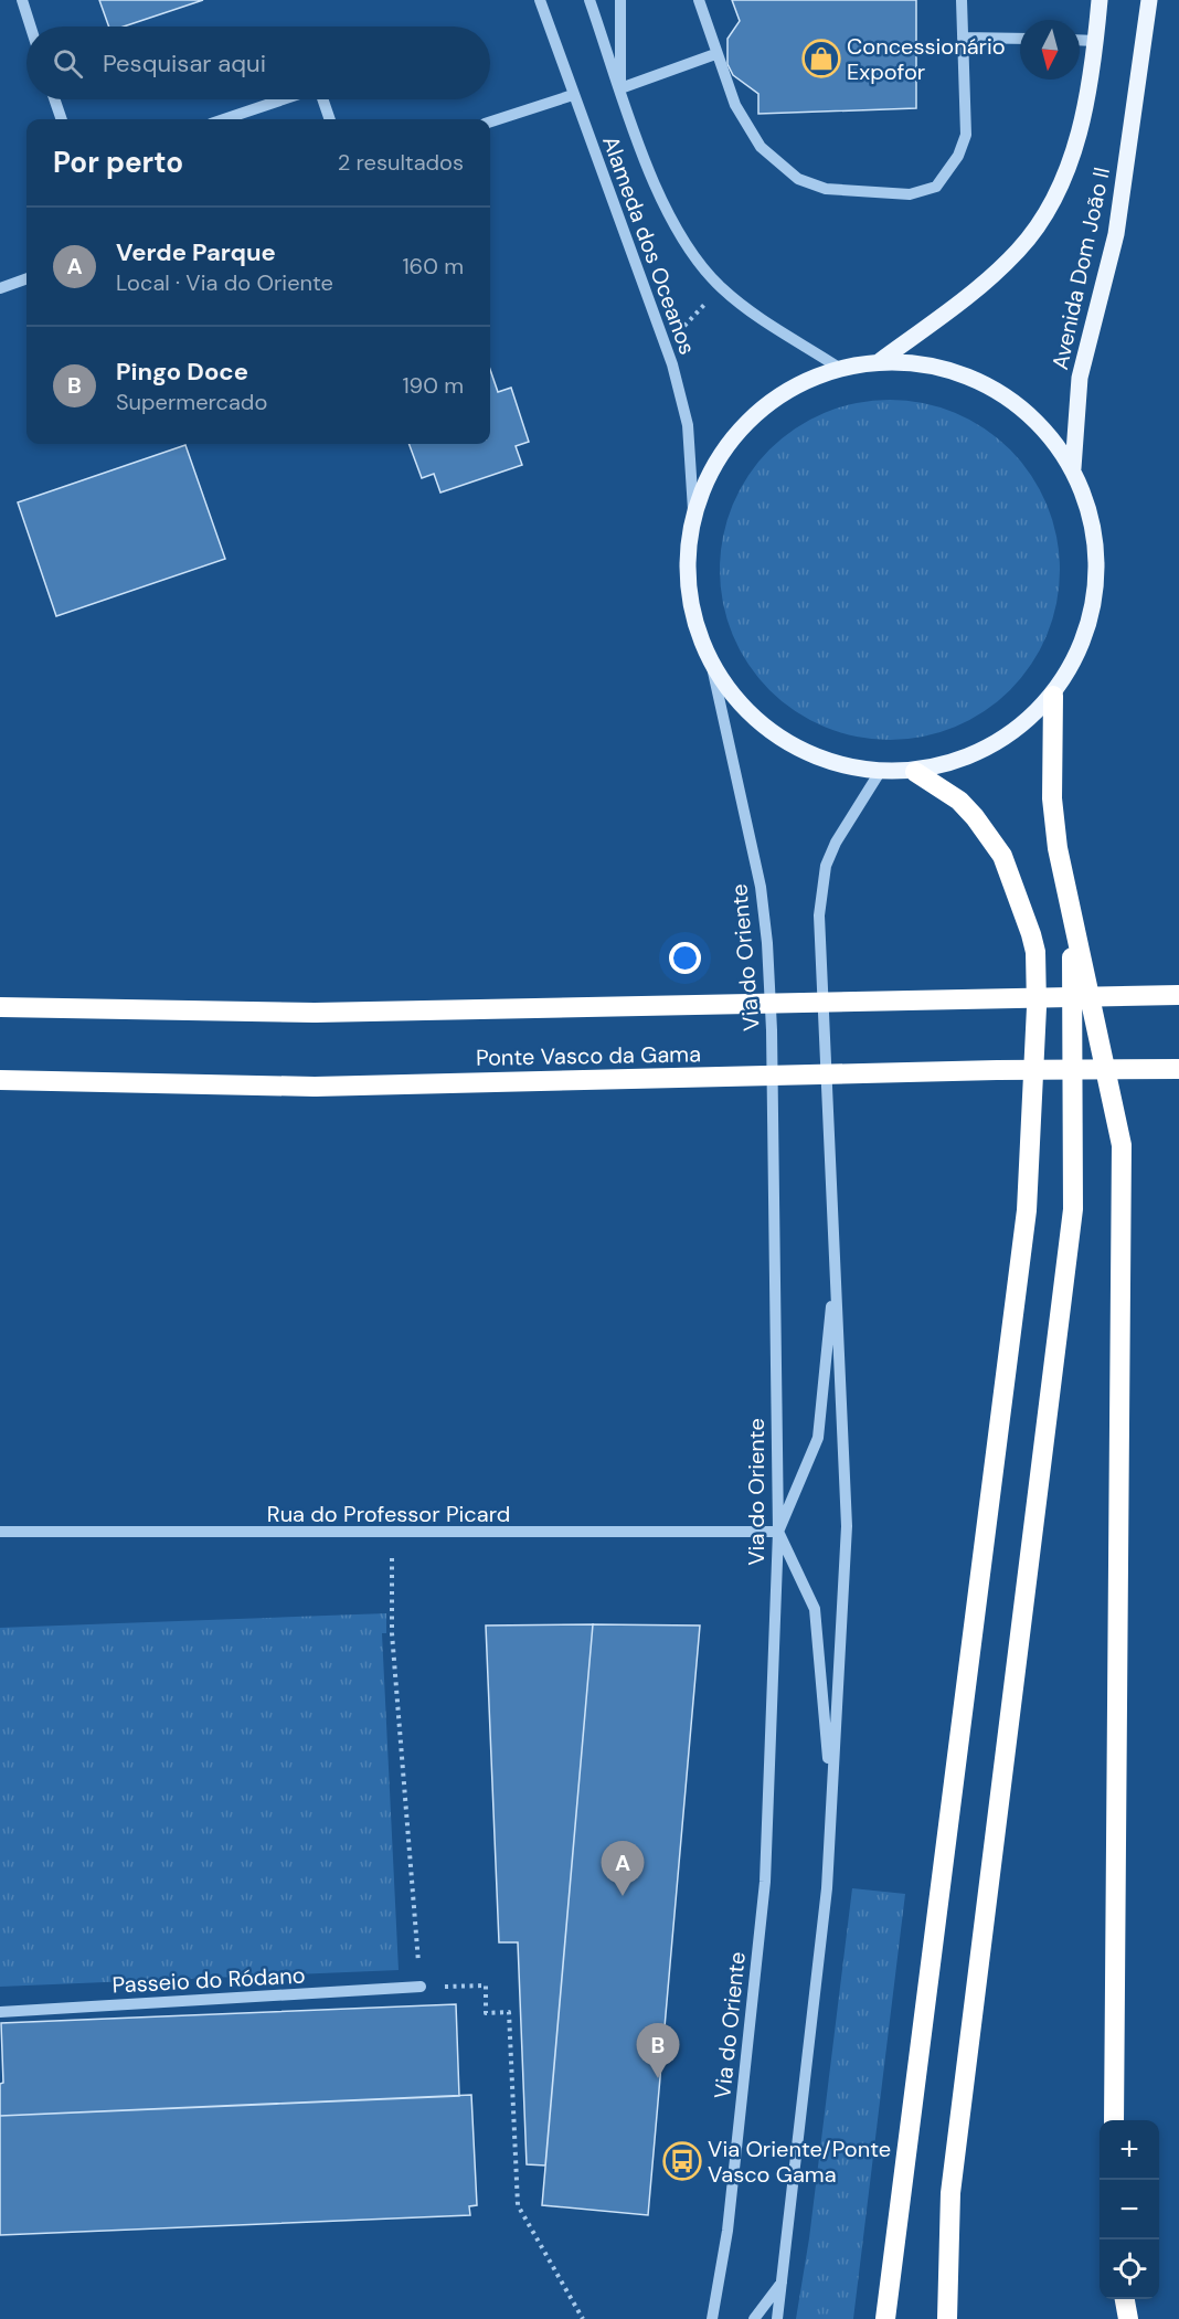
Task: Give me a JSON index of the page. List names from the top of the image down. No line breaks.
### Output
{"streets":{"highway":["Ponte Vasco da Gama"],"main road":["Avenida Dom João II"],"street":["Alameda dos Oceanos","Via do Oriente","Rua do Professor Picard","Passeio do Ródano"]},"crossings":[["Via do Oriente","Rua do Professor Picard"]],"places":{"shop":["Concessionário Expofor"],"bus stop":["Via Oriente/Ponte Vasco Gama"]},"north":"bottom","page":{"search":"Pesquisar aqui","heading":["Por perto","2 resultados"],"list":[{"mark":"A","name":"Verde Parque","note":"Local · Via do Oriente","value":"160 m"},{"mark":"B","name":"Pingo Doce","note":"Supermercado","value":"190 m"}],"pins":["A","B"],"map_buttons":["+","−"]}}
